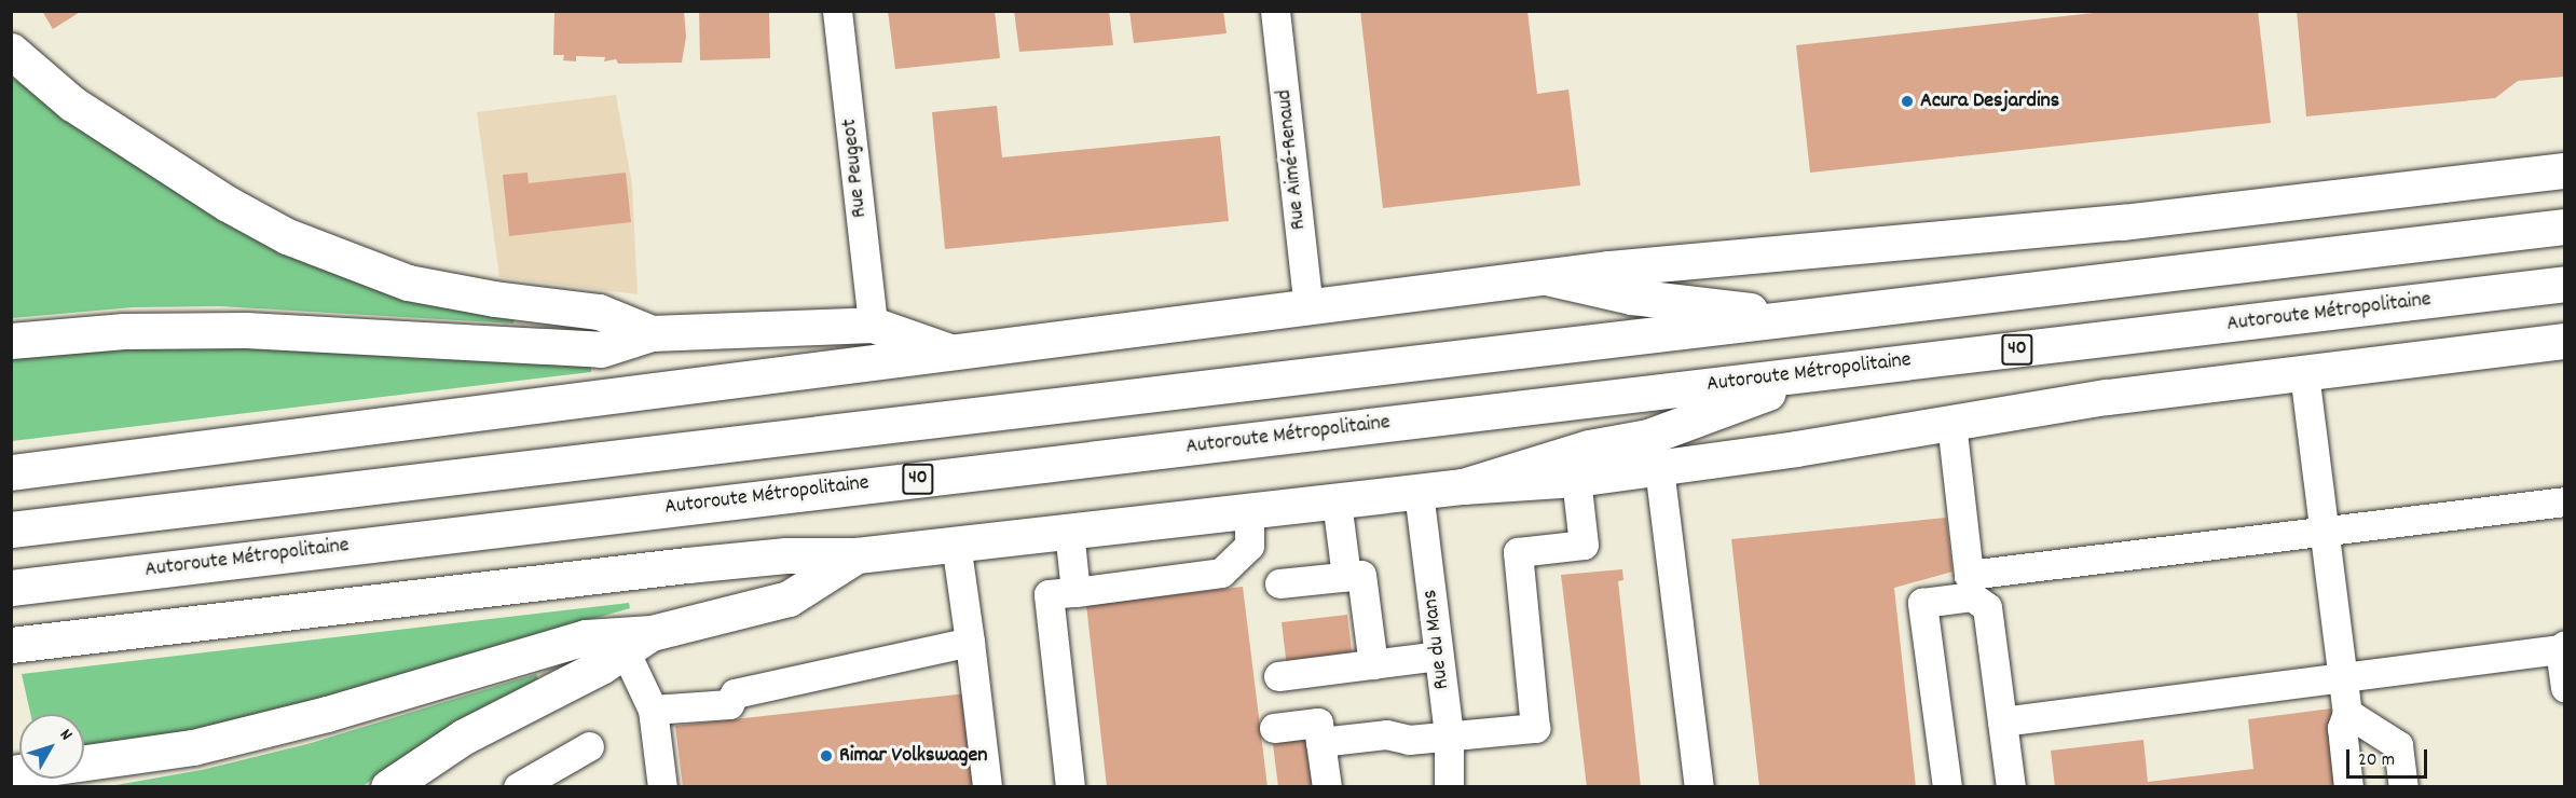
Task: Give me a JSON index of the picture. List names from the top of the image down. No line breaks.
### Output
{"streets":{"main road":["Autoroute Métropolitaine","40"],"street":["Rue Aimé-Renaud","Rue Peugeot","Rue du Mans"]},"places":["Acura Desjardins","Rimar Volkswagen"],"scale_bar":"20 m","north":"top right"}
